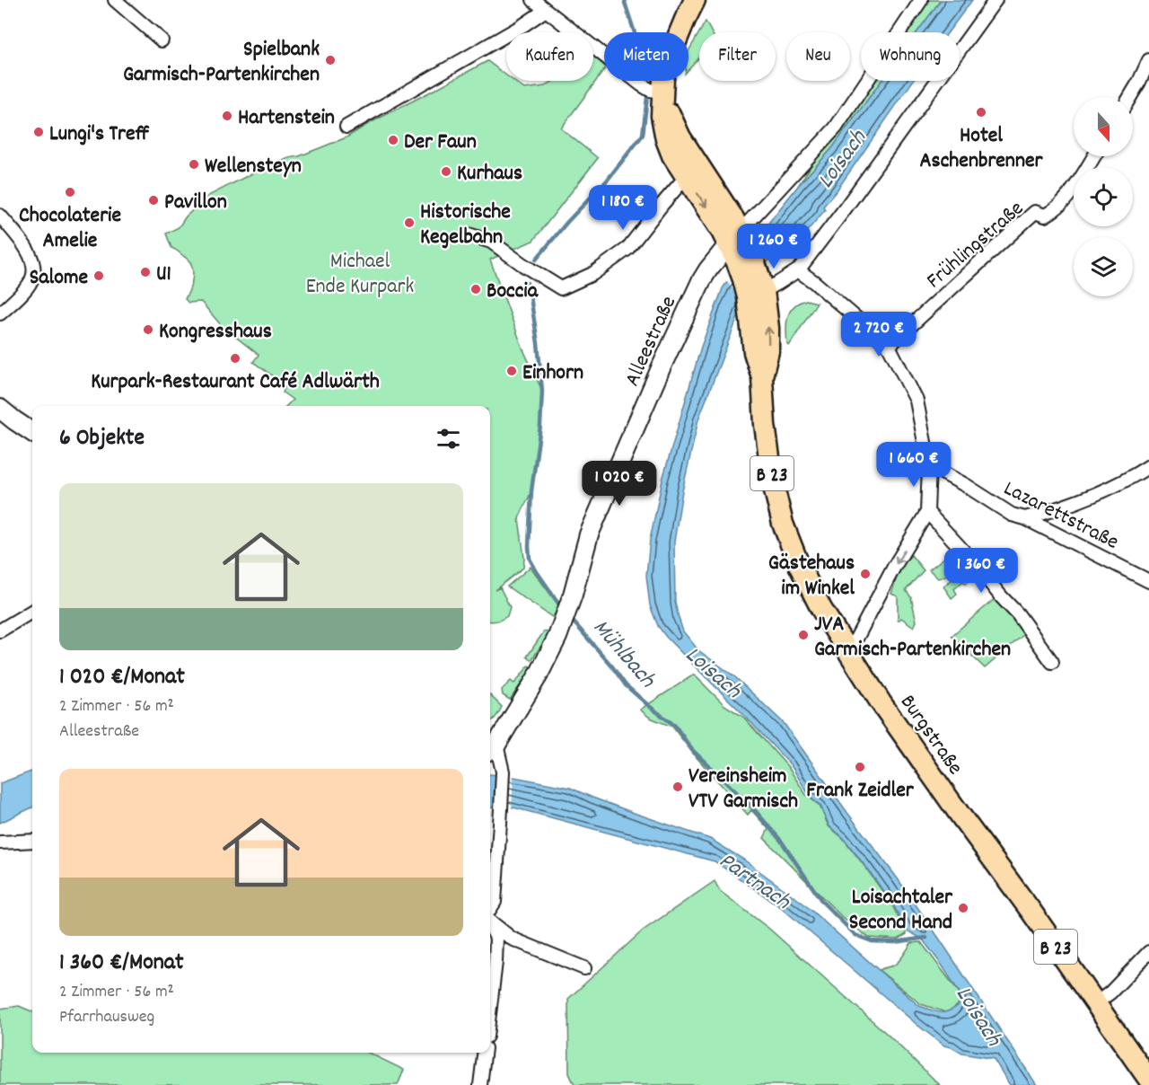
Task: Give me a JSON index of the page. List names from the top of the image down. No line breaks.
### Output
{"streets":{"main road":["B 23","Burgstraße"],"street":["Frühlingstraße","Alleestraße","Lazarettstraße"]},"crossings":[["Alleestraße","B 23"],["B 23","Burgstraße"]],"water":["Loisach","Mühlbach","Partnach"],"parks":["Michael Ende Kurpark"],"places":["Spielbank Garmisch-Partenkirchen","Hotel Aschenbrenner","Hartenstein","Lungi's Treff","Der Faun","Wellensteyn","Kurhaus","Chocolaterie Amelie","Pavillon","Historische Kegelbahn","U1","Salome","Boccia","Kongresshaus","Kurpark-Restaurant Café Adlwärth","Einhorn","Gästehaus im Winkel","JVA Garmisch-Partenkirchen","Frank Zeidler","Vereinsheim VTV Garmisch","Loisachtaler Second Hand"],"north":"bottom","page":{"chip":["Kaufen","Mieten","Filter","Neu","Wohnung"],"price":["1 180 €","1 260 €","2 720 €","1 660 €","1 020 €","1 360 €"],"heading":"6 Objekte","list":[{"name":"1 020 €/Monat","note":"2 Zimmer · 56 m² · Alleestraße"},{"name":"1 360 €/Monat","note":"2 Zimmer · 56 m² · Pfarrhausweg"}]}}
